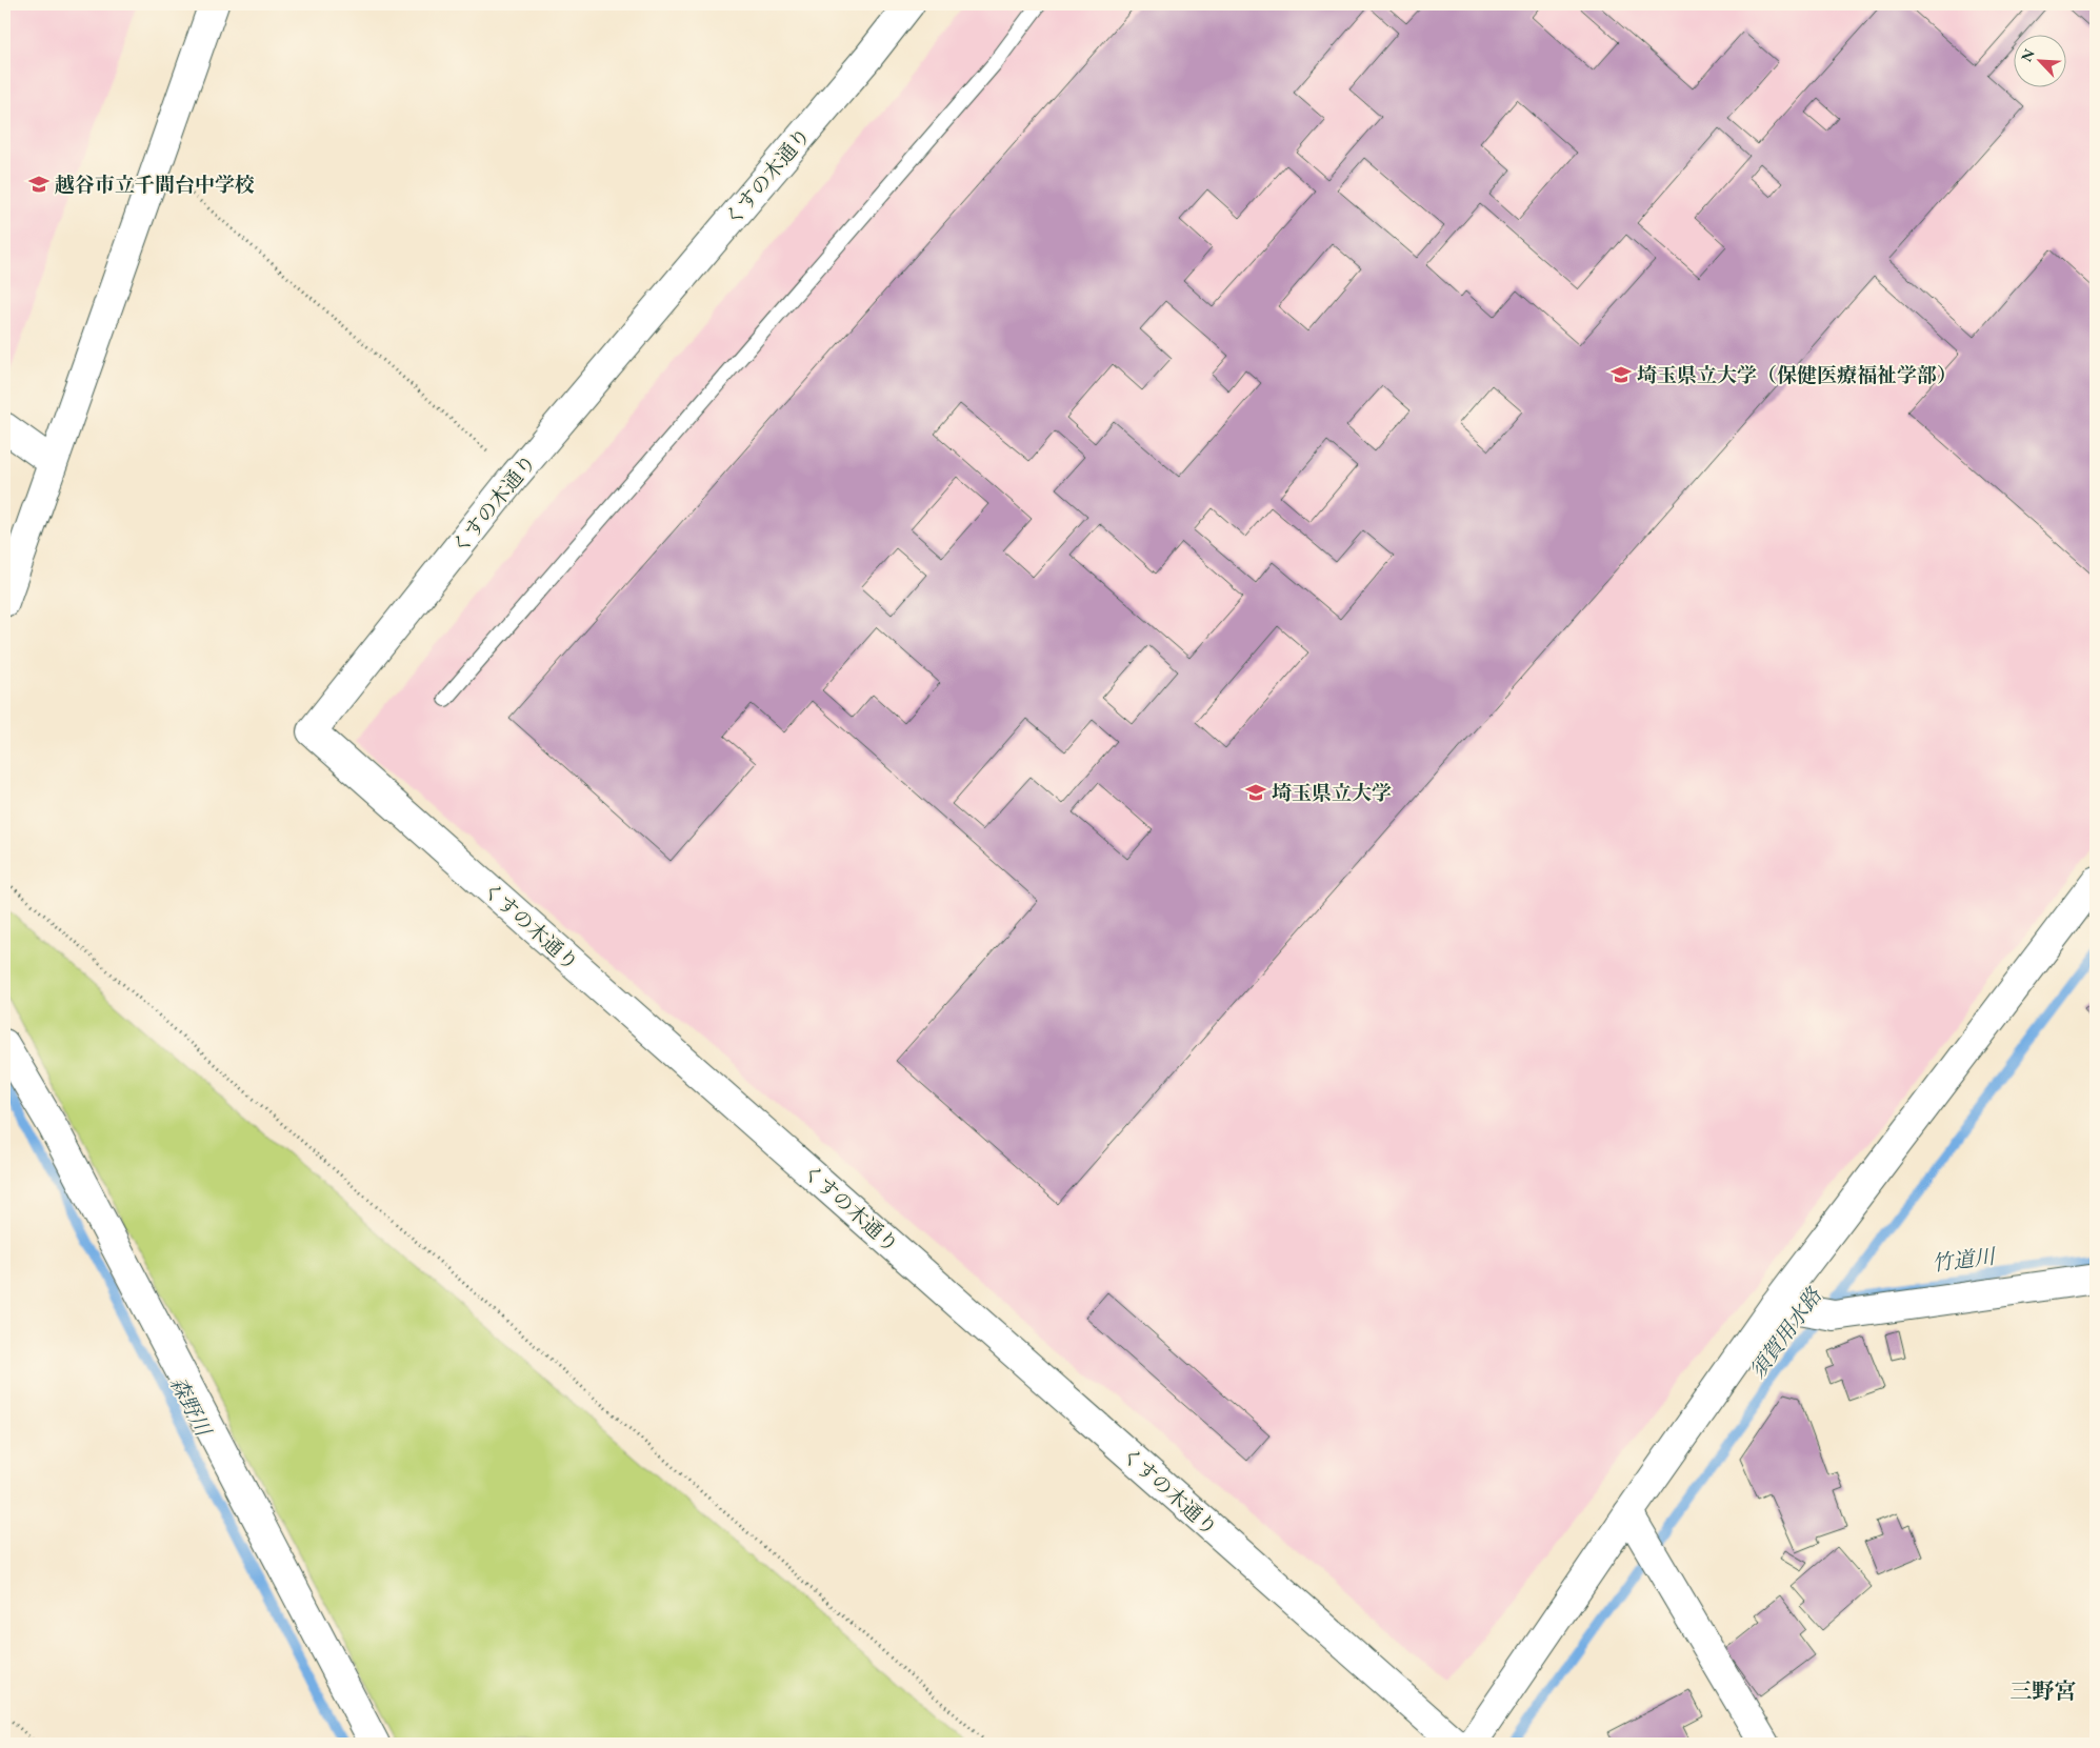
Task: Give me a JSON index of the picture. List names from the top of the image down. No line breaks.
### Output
{"streets":{"street":["くすの木通り"]},"districts":["三野宮"],"water":["竹道川","須賀用水路","森野川"],"places":{"school or university":["越谷市立千間台中学校","埼玉県立大学（保健医療福祉学部）","埼玉県立大学"]},"north":"top left"}
